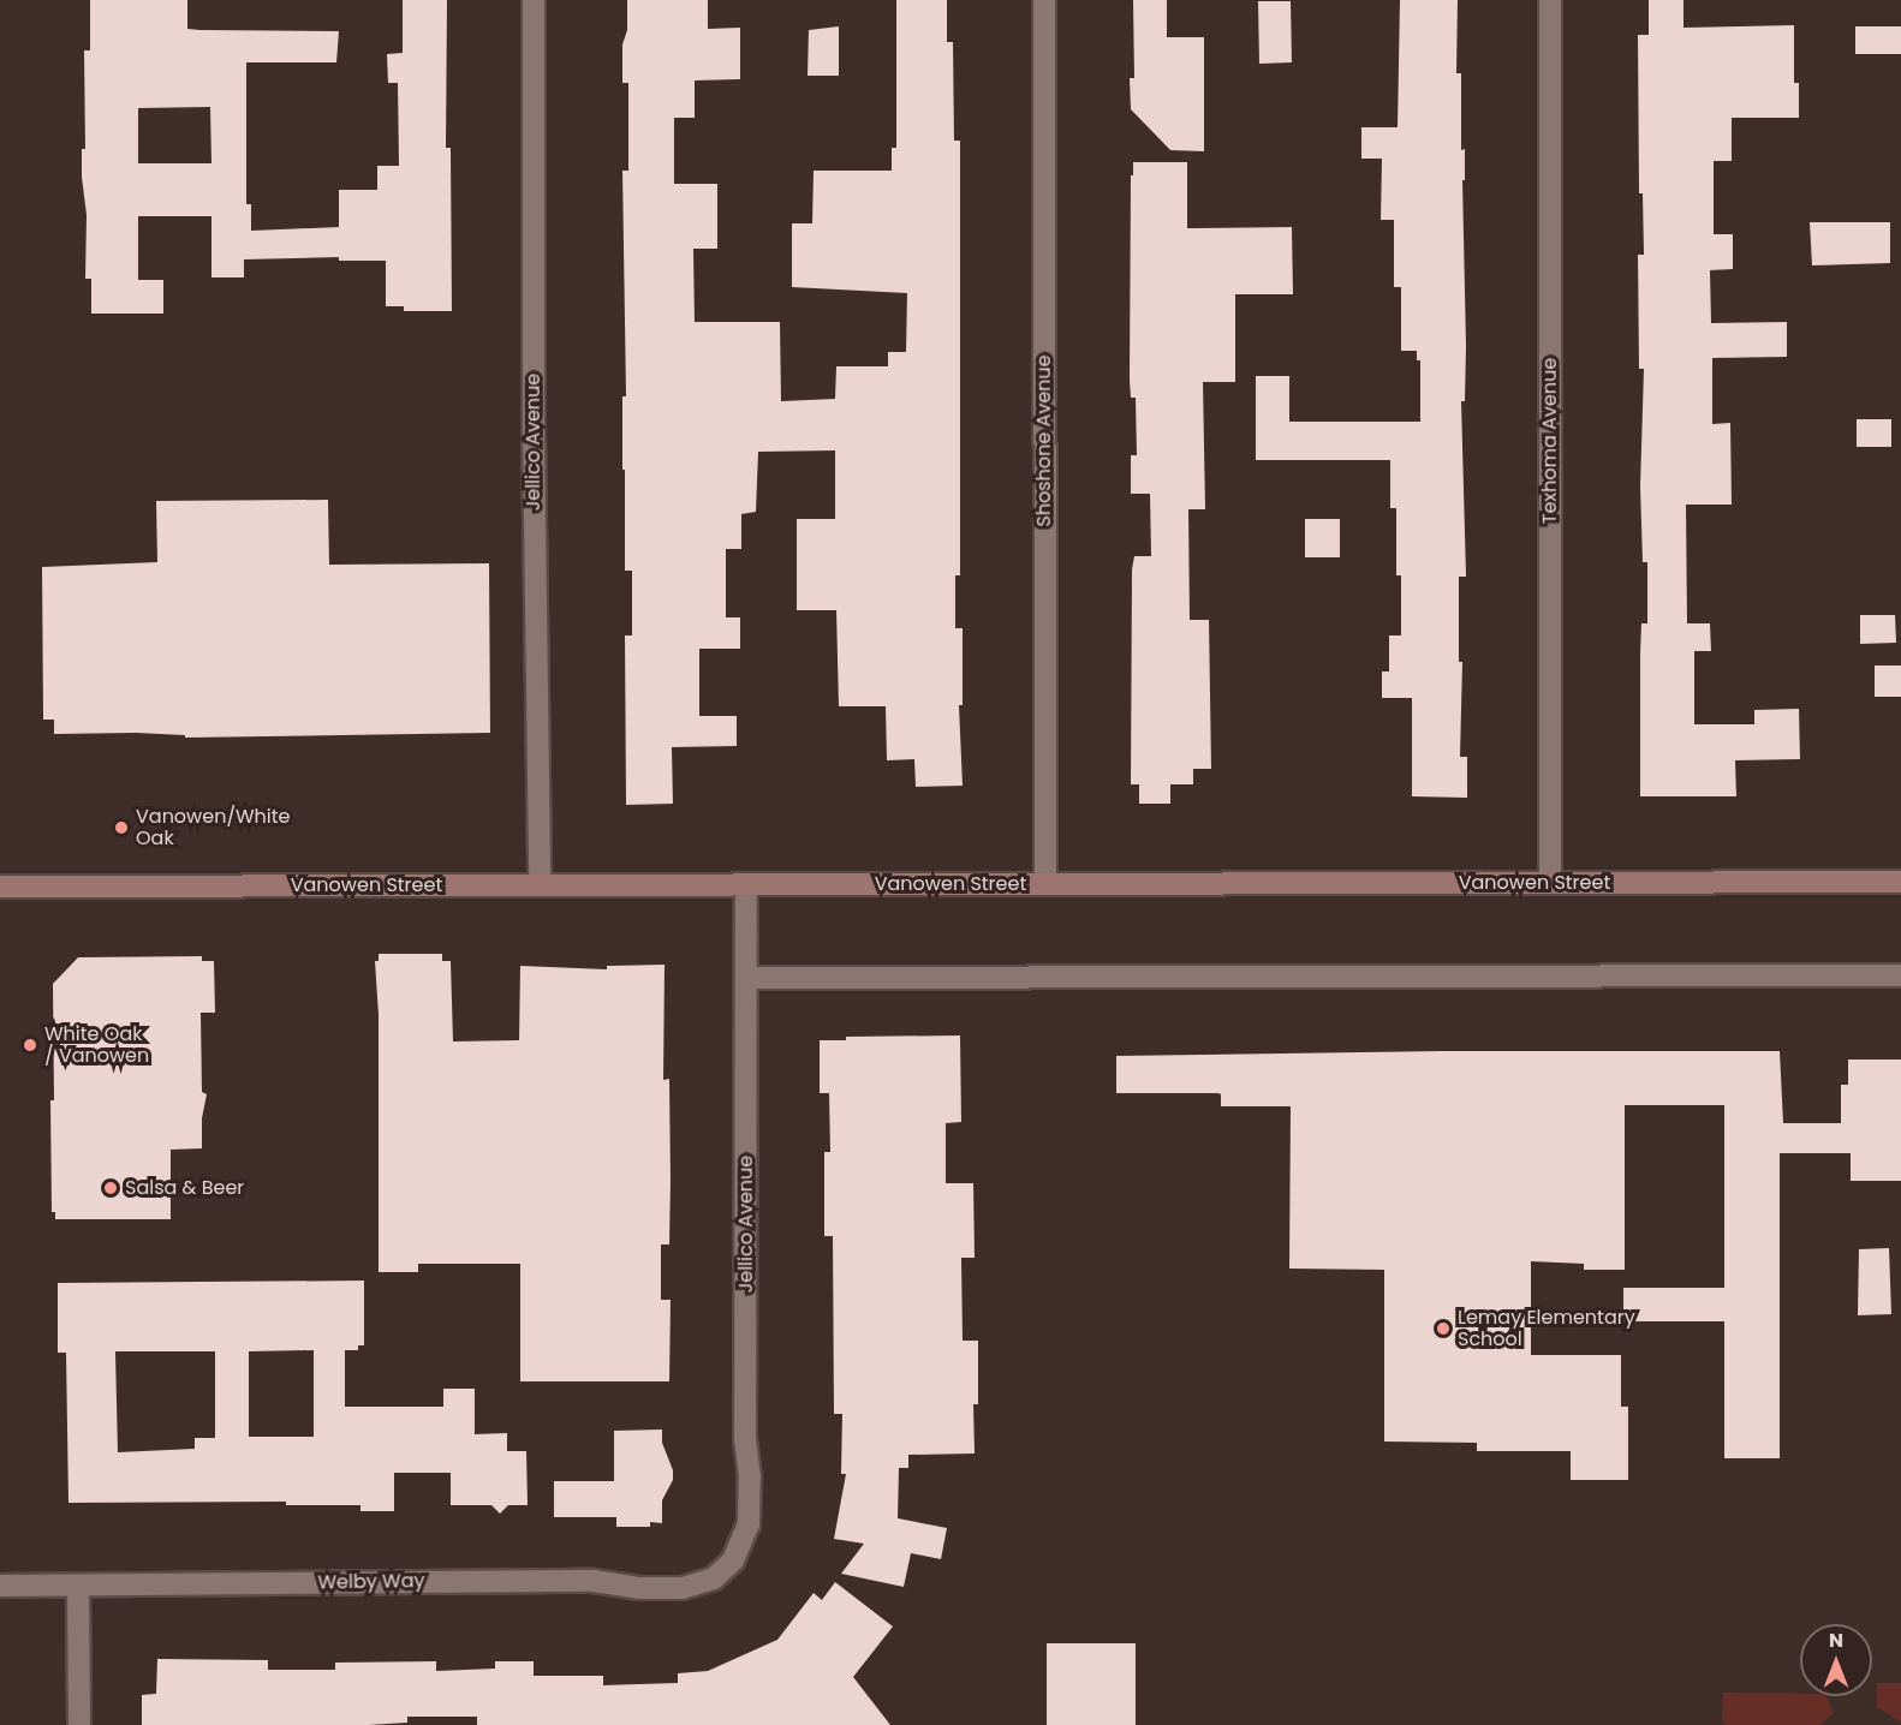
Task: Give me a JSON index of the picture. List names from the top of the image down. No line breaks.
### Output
{"streets":{"main road":["Vanowen Street"],"street":["Shoshone Avenue","Texhoma Avenue","Jellico Avenue","Welby Way"]},"crossings":[["Shoshone Avenue","Vanowen Street"],["Texhoma Avenue","Vanowen Street"],["Jellico Avenue","Vanowen Street"],["Jellico Avenue","Welby Way"]],"places":["Vanowen/White Oak","White Oak / Vanowen","Salsa & Beer","Lemay Elementary School"],"north":"top"}
